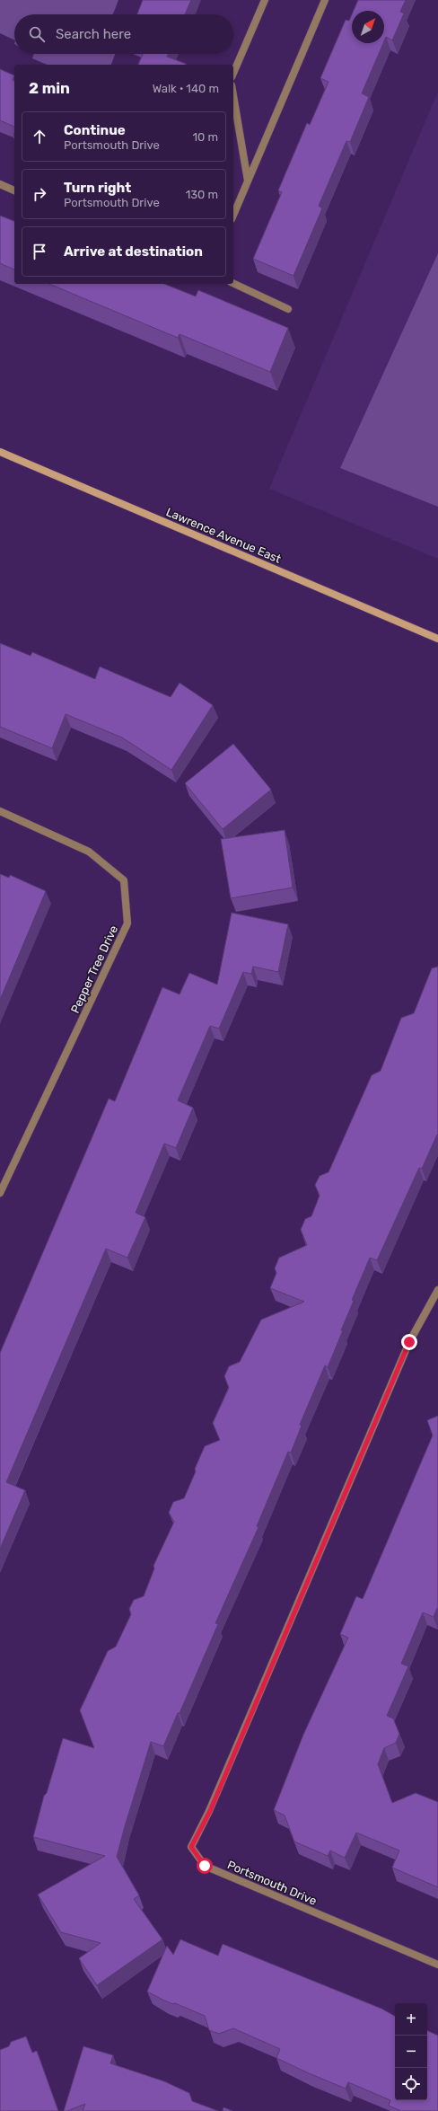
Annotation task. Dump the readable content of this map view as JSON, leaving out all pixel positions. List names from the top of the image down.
{
  "streets": {
    "main road": ["Lawrence Avenue East"],
    "street": ["Pepper Tree Drive", "Portsmouth Drive"]
  },
  "north": "top right",
  "page": {
    "search": "Search here",
    "heading": ["2 min", "Walk · 140 m"],
    "list": [
      ["Continue", "Portsmouth Drive", "10 m"],
      ["Turn right", "Portsmouth Drive", "130 m"],
      "Arrive at destination"
    ],
    "map_buttons": ["+", "−"]
  }
}
